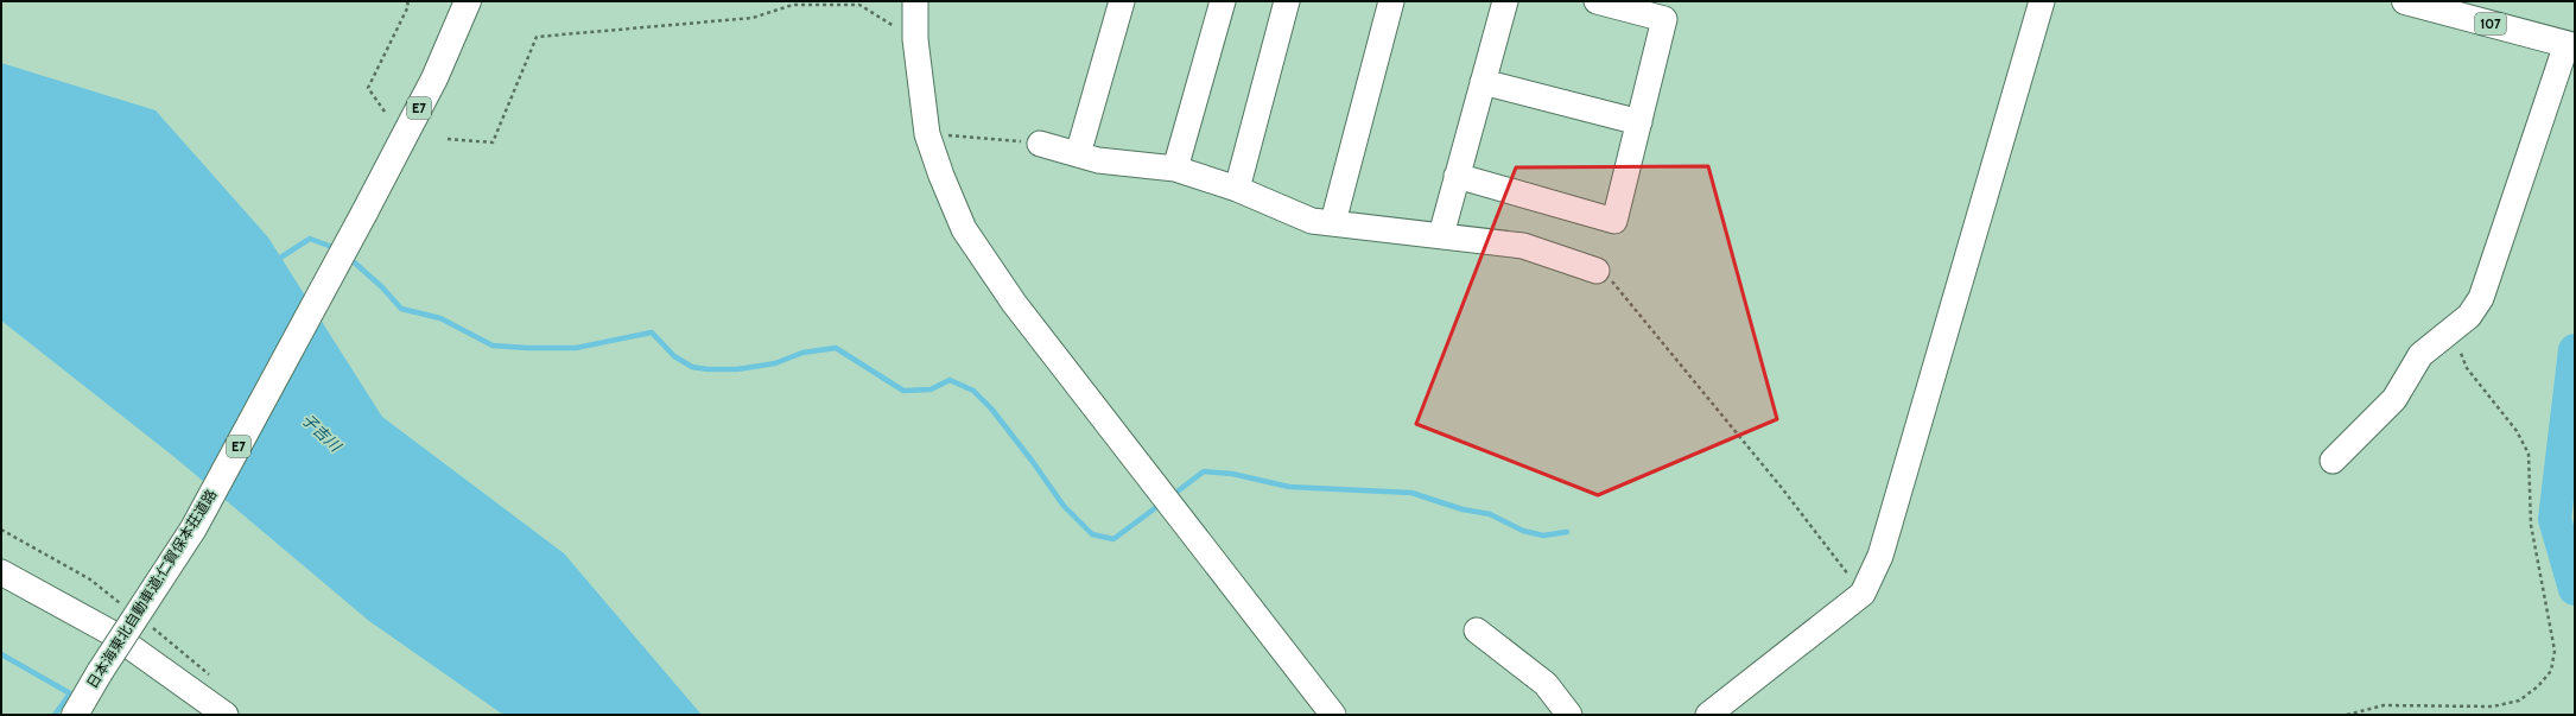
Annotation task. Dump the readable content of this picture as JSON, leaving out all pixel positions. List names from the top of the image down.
{
  "streets": {
    "highway": ["107", "E7", "日本海東北自動車道;仁賀保本荘道路"]
  },
  "water": ["子吉川"]
}
